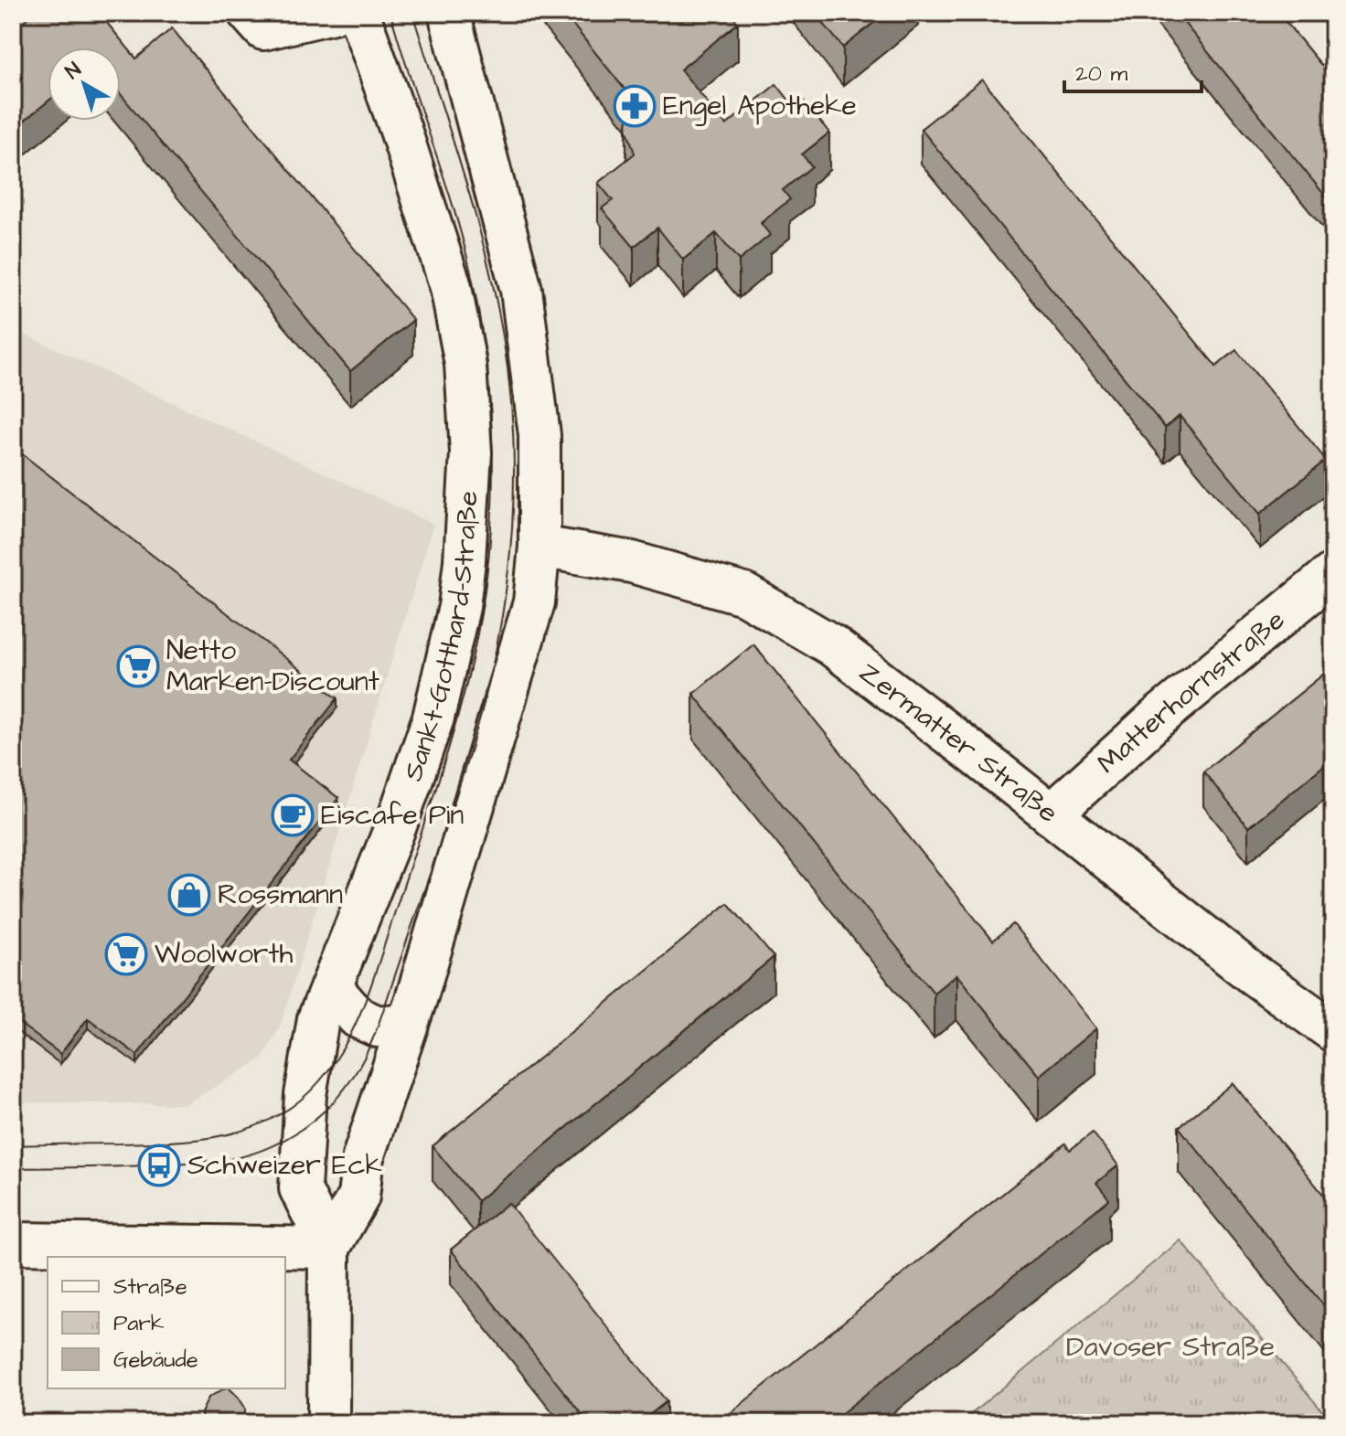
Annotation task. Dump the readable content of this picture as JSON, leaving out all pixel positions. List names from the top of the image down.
{
  "streets": {
    "street": ["Sankt-Gotthard-Straße", "Matterhornstraße", "Zermatter Straße"]
  },
  "crossings": [
    ["Sankt-Gotthard-Straße", "Zermatter Straße"],
    ["Matterhornstraße", "Zermatter Straße"]
  ],
  "parks": ["Davoser Straße"],
  "places": {
    "pharmacy": ["Engel Apotheke"],
    "supermarket": ["Netto Marken-Discount", "Woolworth"],
    "cafe": ["Eiscafe Pin"],
    "shop": ["Rossmann"],
    "bus stop": ["Schweizer Eck"]
  },
  "legend": ["Straße", "Park", "Gebäude"],
  "scale_bar": "20 m",
  "north": "top left"
}
